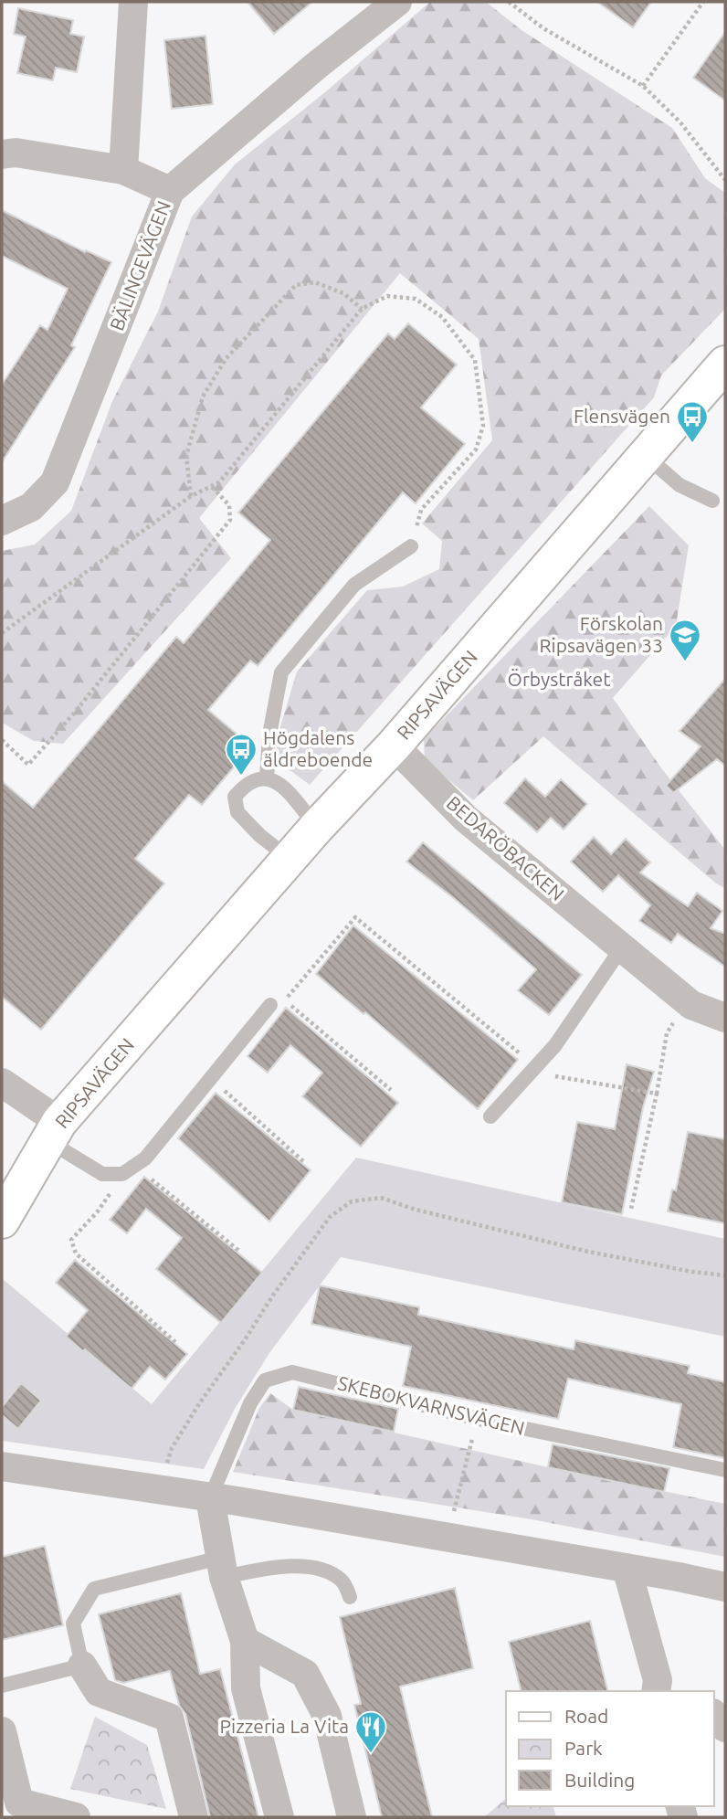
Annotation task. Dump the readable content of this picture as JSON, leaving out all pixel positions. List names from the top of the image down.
{
  "streets": {
    "street": ["BÄLINGEVÄGEN", "RIPSAVÄGEN", "BEDARÖBACKEN"],
    "lane": ["SKEBOKVARNSVÄGEN"]
  },
  "crossings": [
    ["RIPSAVÄGEN", "BEDARÖBACKEN"]
  ],
  "parks": ["Örbystråket"],
  "places": {
    "bus stop": ["Flensvägen", "Högdalens äldreboende"],
    "school or university": ["Förskolan Ripsavägen 33"],
    "restaurant": ["Pizzeria La Vita"]
  },
  "legend": ["Road", "Park", "Building"]
}
